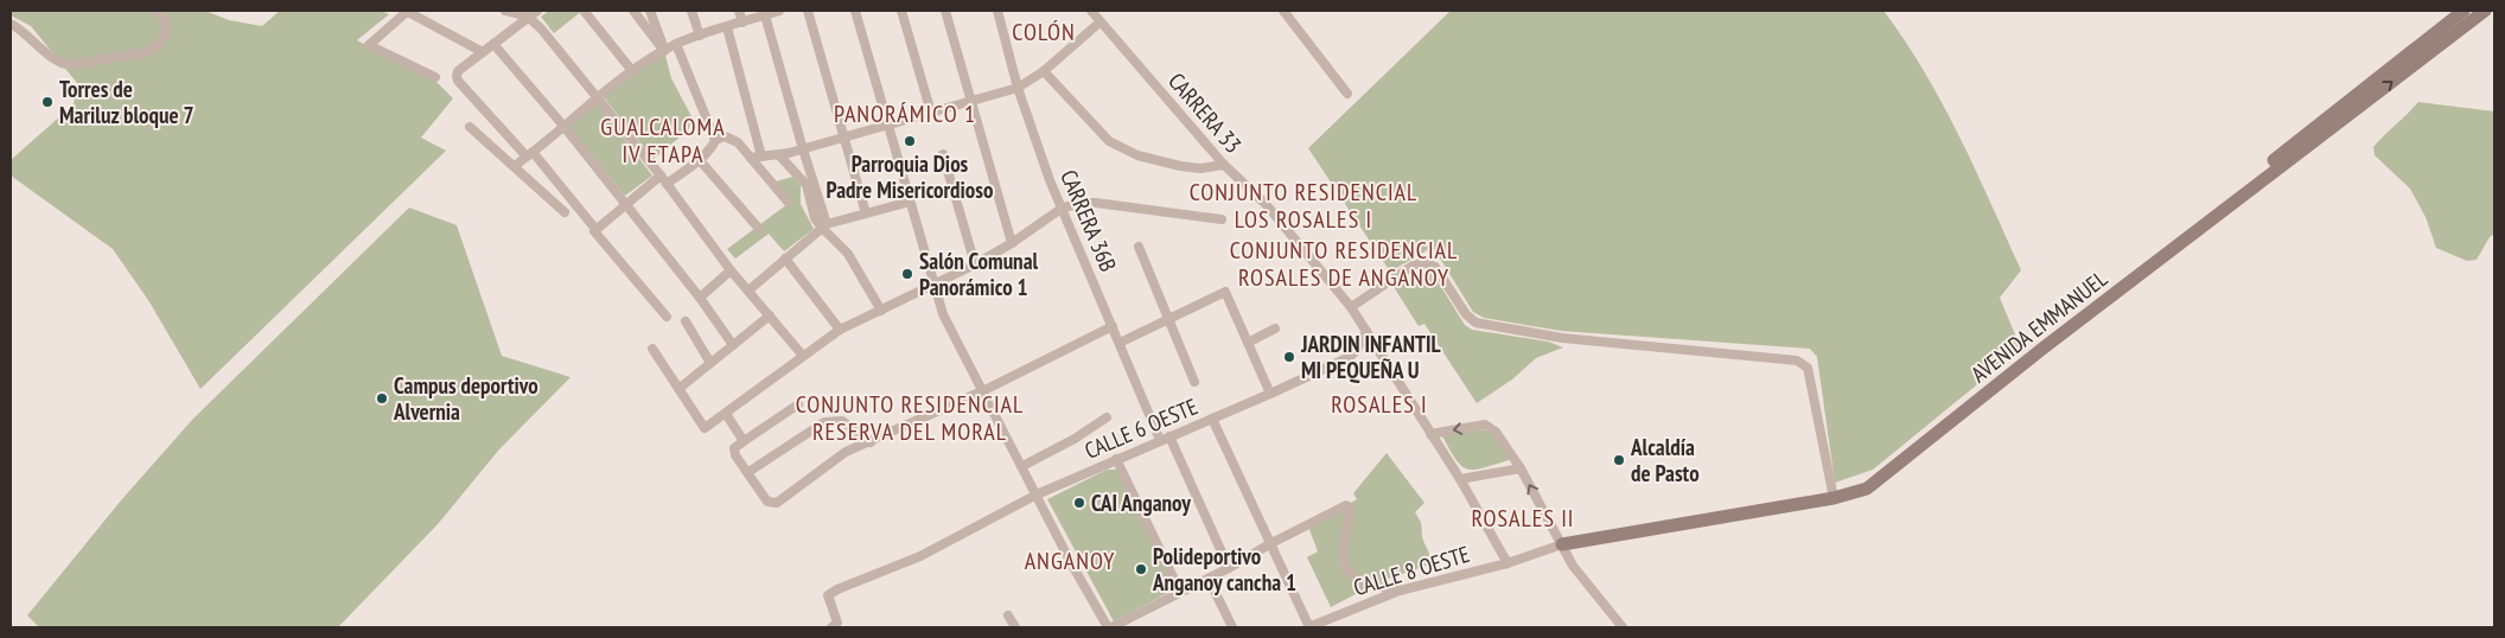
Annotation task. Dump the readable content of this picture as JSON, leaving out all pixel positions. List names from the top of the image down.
{
  "streets": {
    "street": [
      "CARRERA 33",
      "CARRERA 36B",
      "AVENIDA EMMANUEL",
      "CALLE 6 OESTE",
      "CALLE 8 OESTE"
    ]
  },
  "crossings": [
    ["CARRERA 33", "CALLE 6 OESTE"],
    ["CARRERA 33", "CALLE 8 OESTE"],
    ["CARRERA 36B", "CALLE 6 OESTE"],
    ["AVENIDA EMMANUEL", "CALLE 8 OESTE"]
  ],
  "districts": [
    "COLÓN",
    "PANORÁMICO 1",
    "GUALCALOMA IV ETAPA",
    "CONJUNTO RESIDENCIAL LOS ROSALES I",
    "CONJUNTO RESIDENCIAL ROSALES DE ANGANOY",
    "CONJUNTO RESIDENCIAL RESERVA DEL MORAL",
    "ROSALES I",
    "ROSALES II",
    "ANGANOY"
  ],
  "places": [
    "Torres de Mariluz bloque 7",
    "Parroquia Dios Padre Misericordioso",
    "Salón Comunal Panorámico 1",
    "JARDIN INFANTIL MI PEQUEÑA U",
    "Campus deportivo Alvernia",
    "Alcaldía de Pasto",
    "CAI Anganoy",
    "Polideportivo Anganoy cancha 1"
  ]
}
